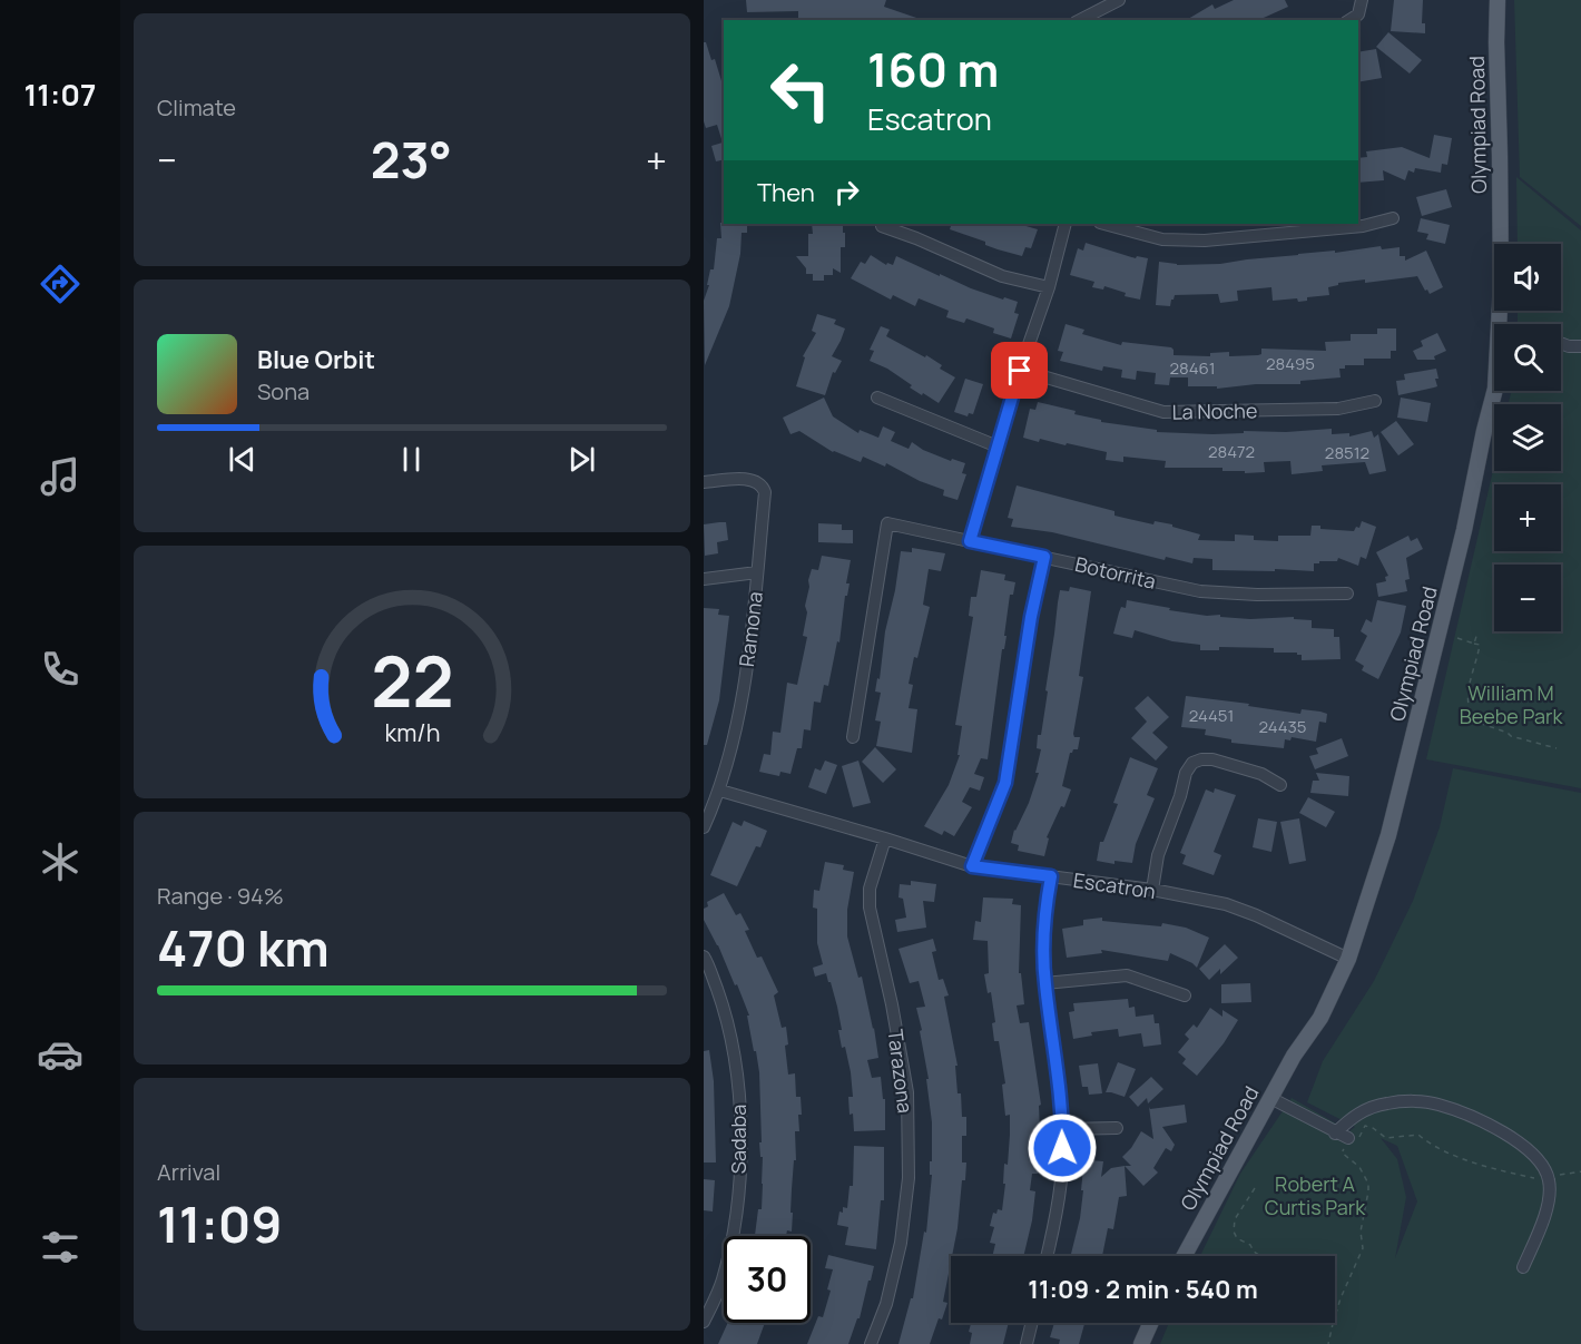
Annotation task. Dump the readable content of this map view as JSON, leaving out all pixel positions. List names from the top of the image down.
{
  "streets": {
    "main road": ["Olympiad Road"],
    "street": [
      "La Noche",
      "Botorrita",
      "Ramona",
      "Escatron",
      "Tarazona",
      "Sadaba"
    ]
  },
  "crossings": [
    ["Olympiad Road", "Escatron"],
    ["Ramona", "Escatron"],
    ["Escatron", "Tarazona"]
  ],
  "parks": ["William M Beebe Park", "Robert A Curtis Park"],
  "house_numbers": [
    "28495",
    "28461",
    "28472",
    "28512",
    "24451",
    "24435"
  ],
  "page": {
    "tabs": "11:07",
    "tile": [
      "Climate",
      ["Range · 94%", "470 km"],
      ["Arrival", "11:09"]
    ],
    "turn": ["160 m", "Escatron"],
    "heat": ["−", "23°", "+"],
    "then": "Then",
    "map_buttons": ["+", "−"],
    "song": ["Blue Orbit", "Sona"],
    "limit": "30",
    "trip": "11:09 · 2 min · 540 m",
    "gauge": ["22", "km/h"]
  }
}
